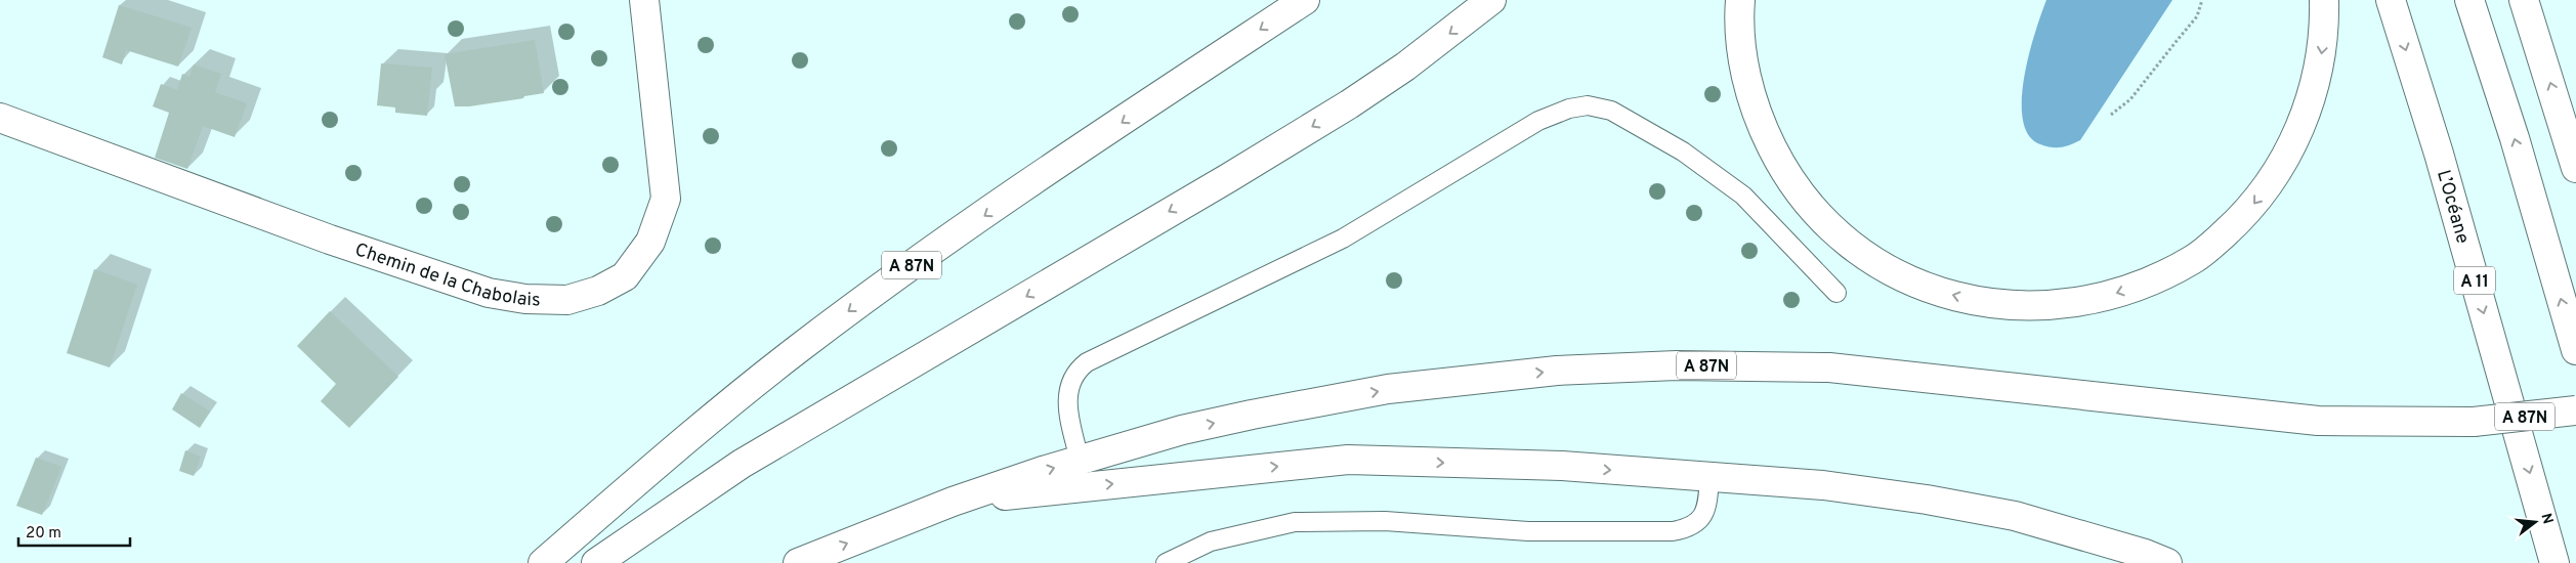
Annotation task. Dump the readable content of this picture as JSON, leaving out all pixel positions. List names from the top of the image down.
{
  "streets": {
    "main road": [
      "L’Océane",
      "A 87N",
      "Chemin de la Chabolais",
      "A 11"
    ]
  },
  "scale_bar": "20 m",
  "north": "right"
}
